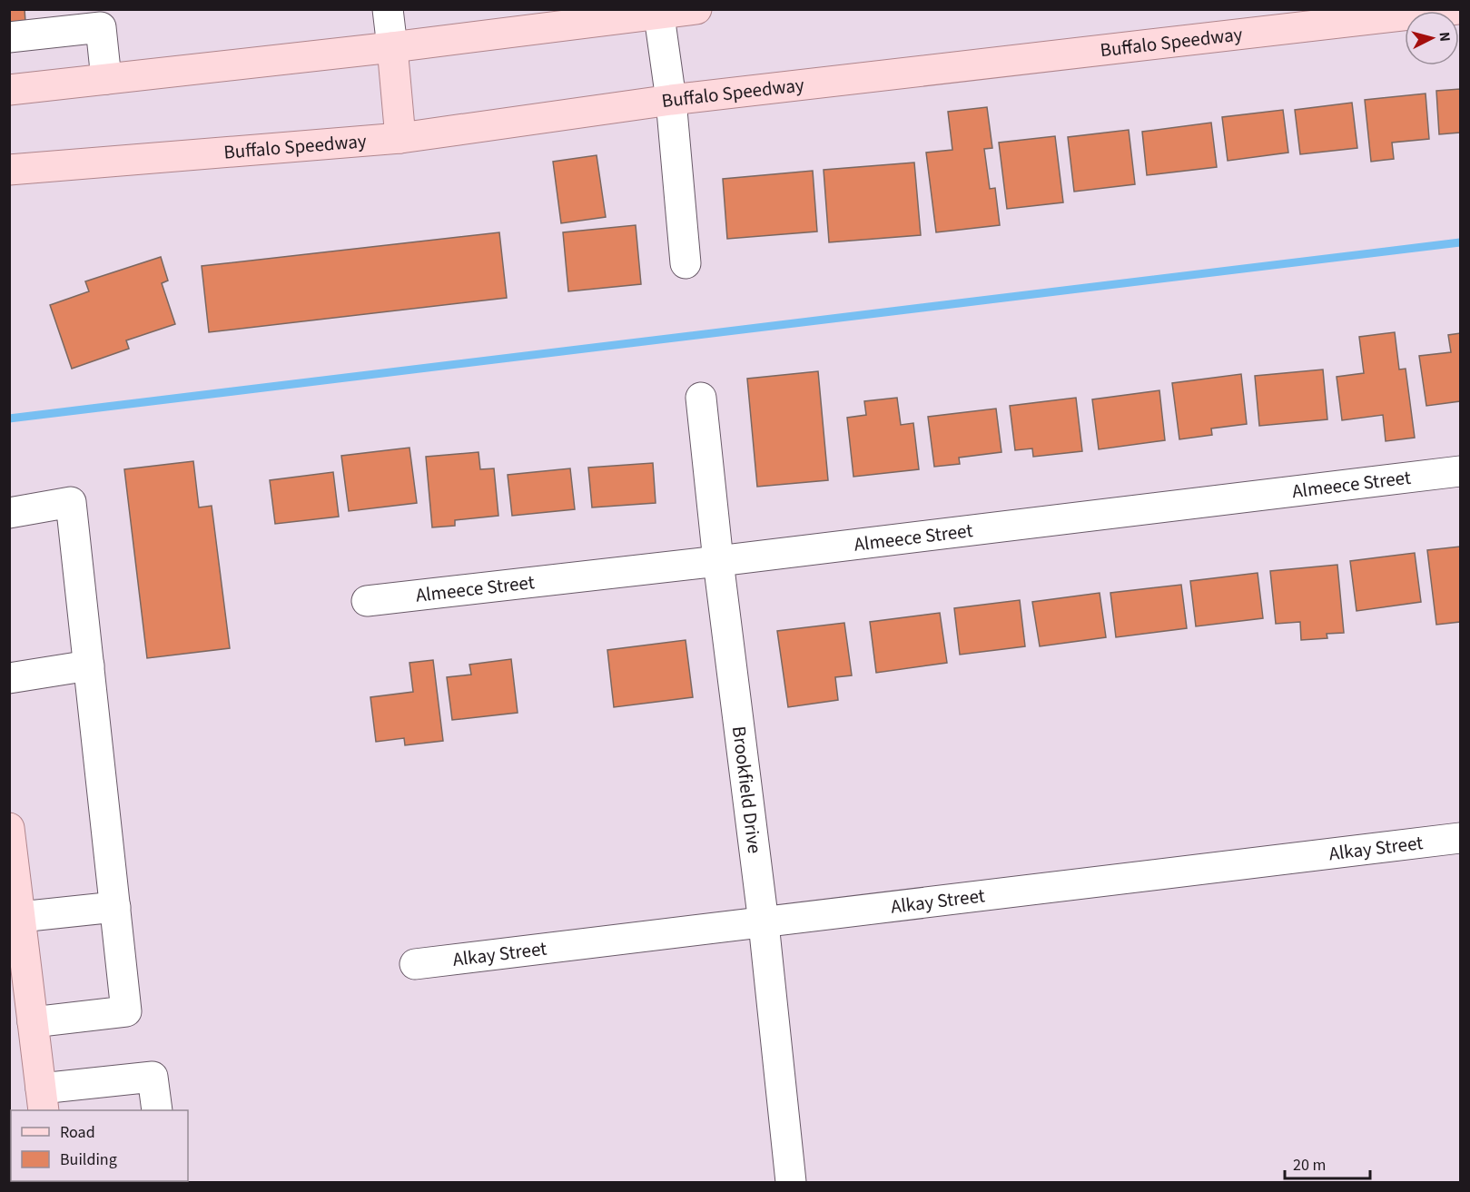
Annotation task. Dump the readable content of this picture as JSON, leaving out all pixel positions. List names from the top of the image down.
{
  "streets": {
    "main road": ["Buffalo Speedway"],
    "street": ["Almeece Street", "Brookfield Drive", "Alkay Street"]
  },
  "crossings": [
    ["Almeece Street", "Brookfield Drive"],
    ["Brookfield Drive", "Alkay Street"]
  ],
  "legend": ["Road", "Building"],
  "scale_bar": "20 m",
  "north": "right"
}
